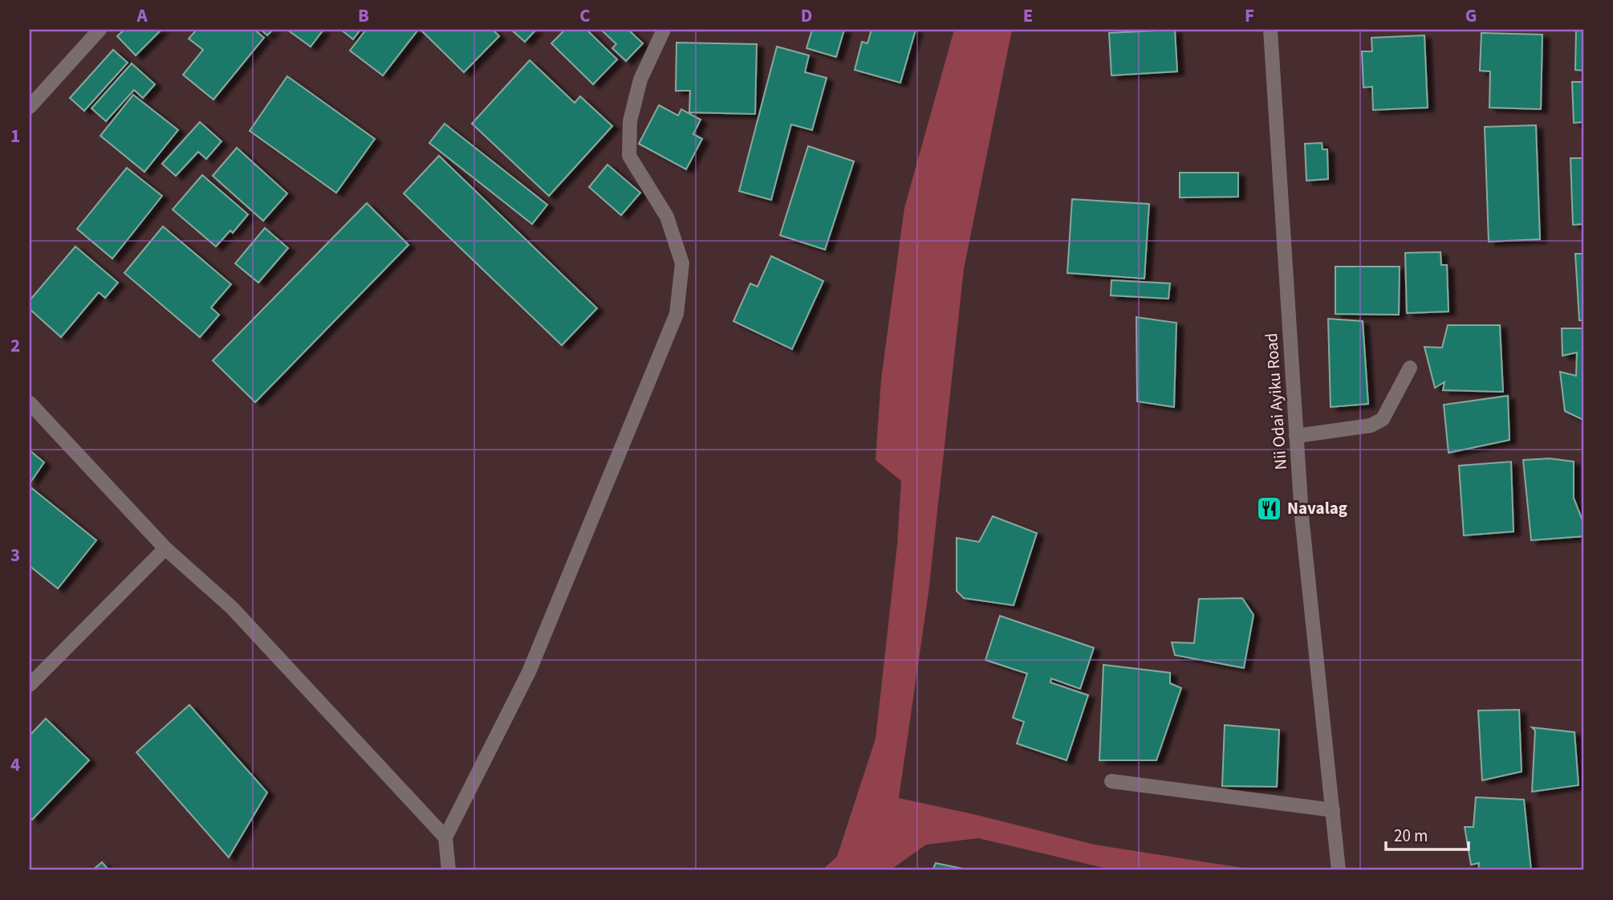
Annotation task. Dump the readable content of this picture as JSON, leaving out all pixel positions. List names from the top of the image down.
{
  "streets": {
    "street": ["Nii Odai Ayiku Road"]
  },
  "places": {
    "restaurant": ["Navalag"]
  },
  "scale_bar": "20 m",
  "grid": {
    "columns": [
      "A",
      "B",
      "C",
      "D",
      "E",
      "F",
      "G"
    ],
    "rows": [
      "1",
      "2",
      "3",
      "4"
    ]
  }
}
